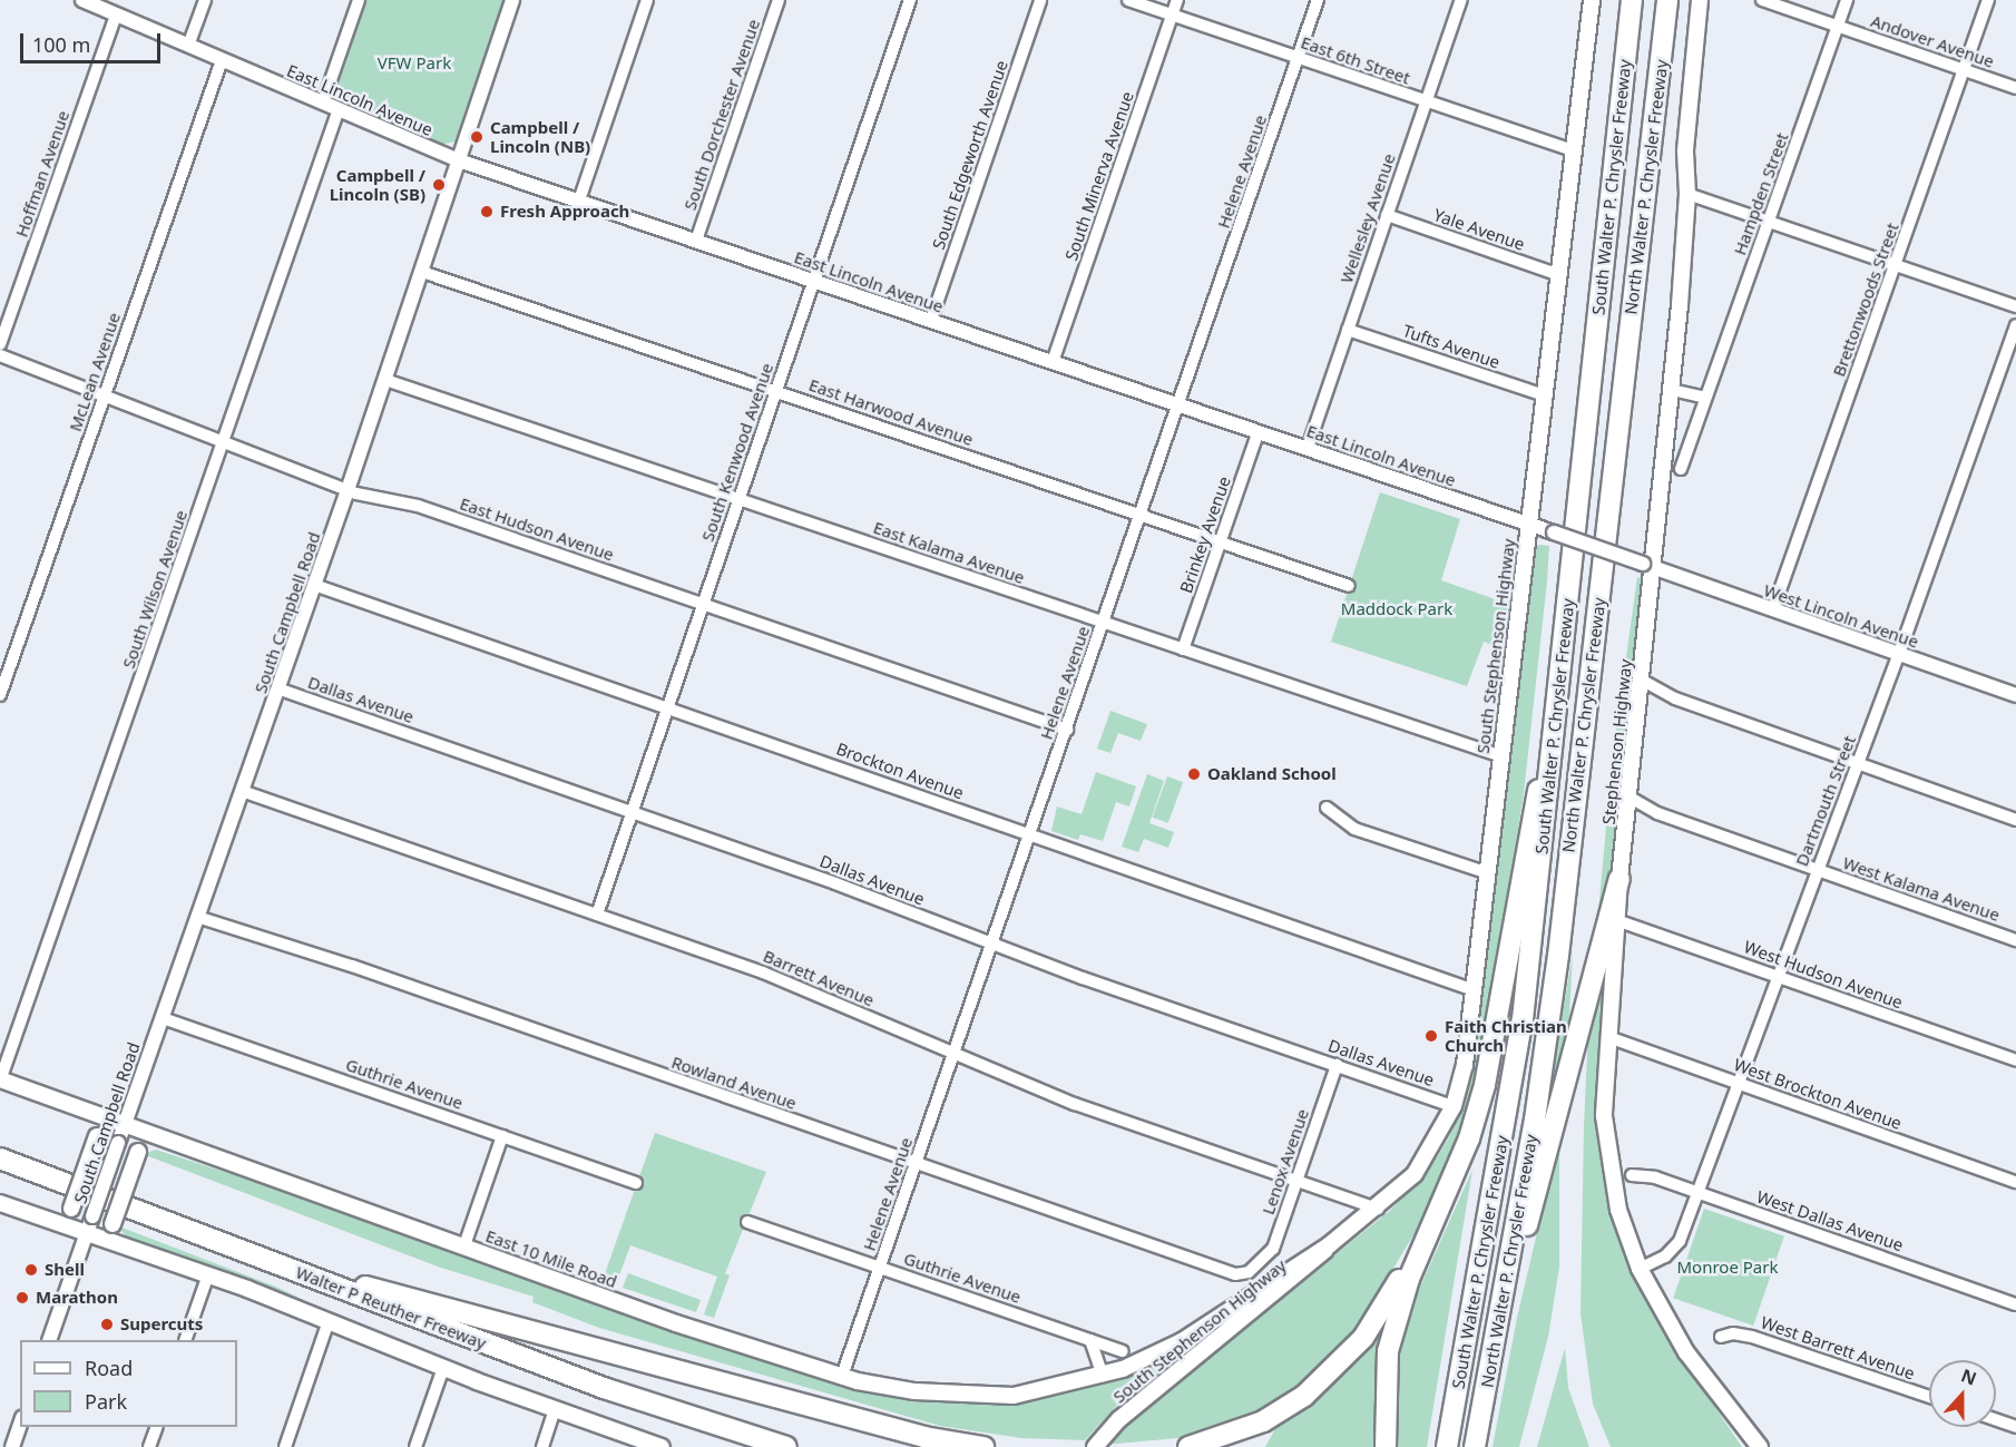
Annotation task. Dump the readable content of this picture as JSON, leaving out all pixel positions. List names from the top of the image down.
{
  "streets": {
    "highway": ["South Walter P. Chrysler Freeway", "North Walter P. Chrysler Freeway", "Walter P Reuther Freeway"],
    "main road": ["South Stephenson Highway", "Stephenson Highway", "East 10 Mile Road"],
    "street": [
      "Andover Avenue",
      "East 6th Street",
      "East Lincoln Avenue",
      "South Dorchester Avenue",
      "South Edgeworth Avenue",
      "Helene Avenue",
      "Hoffman Avenue",
      "South Minerva Avenue",
      "Hampden Street",
      "Wellesley Avenue",
      "Yale Avenue",
      "Brettonwoods Street",
      "Tufts Avenue",
      "McLean Avenue",
      "East Harwood Avenue",
      "South Kenwood Avenue",
      "East Hudson Avenue",
      "Brinkey Avenue",
      "East Kalama Avenue",
      "South Wilson Avenue",
      "South Campbell Road",
      "West Lincoln Avenue",
      "Dallas Avenue",
      "Brockton Avenue",
      "Dartmouth Street",
      "West Kalama Avenue",
      "West Hudson Avenue",
      "Barrett Avenue",
      "Rowland Avenue",
      "Guthrie Avenue",
      "West Brockton Avenue",
      "Lenox Avenue",
      "West Dallas Avenue",
      "West Barrett Avenue"
    ]
  },
  "crossings": [
    ["Andover Avenue", "Hampden Street"],
    ["Andover Avenue", "Brettonwoods Street"],
    ["East 6th Street", "Helene Avenue"],
    ["East 6th Street", "South Minerva Avenue"],
    ["East 6th Street", "Wellesley Avenue"],
    ["East 6th Street", "South Stephenson Highway"],
    ["East Lincoln Avenue", "South Dorchester Avenue"],
    ["East Lincoln Avenue", "South Edgeworth Avenue"],
    ["East Lincoln Avenue", "Helene Avenue"],
    ["East Lincoln Avenue", "Hoffman Avenue"],
    ["East Lincoln Avenue", "South Minerva Avenue"],
    ["East Lincoln Avenue", "Wellesley Avenue"],
    ["East Lincoln Avenue", "McLean Avenue"],
    ["East Lincoln Avenue", "South Kenwood Avenue"],
    ["East Lincoln Avenue", "Brinkey Avenue"],
    ["East Lincoln Avenue", "South Wilson Avenue"],
    ["East Lincoln Avenue", "South Campbell Road"],
    ["East Lincoln Avenue", "West Lincoln Avenue"],
    ["East Lincoln Avenue", "South Stephenson Highway"],
    ["East Lincoln Avenue", "Stephenson Highway"],
    ["Helene Avenue", "East Harwood Avenue"],
    ["Helene Avenue", "East Hudson Avenue"],
    ["Helene Avenue", "East Kalama Avenue"],
    ["Helene Avenue", "Dallas Avenue"],
    ["Helene Avenue", "Brockton Avenue"],
    ["Helene Avenue", "Barrett Avenue"],
    ["Helene Avenue", "Rowland Avenue"],
    ["Helene Avenue", "Guthrie Avenue"],
    ["Helene Avenue", "East 10 Mile Road"],
    ["Wellesley Avenue", "Yale Avenue"],
    ["Wellesley Avenue", "Tufts Avenue"],
    ["Yale Avenue", "South Stephenson Highway"],
    ["Brettonwoods Street", "West Lincoln Avenue"],
    ["Tufts Avenue", "South Stephenson Highway"],
    ["McLean Avenue", "East Hudson Avenue"],
    ["East Harwood Avenue", "South Kenwood Avenue"],
    ["East Harwood Avenue", "Brinkey Avenue"],
    ["East Harwood Avenue", "South Campbell Road"],
    ["South Kenwood Avenue", "East Hudson Avenue"],
    ["South Kenwood Avenue", "East Kalama Avenue"],
    ["South Kenwood Avenue", "Dallas Avenue"],
    ["South Kenwood Avenue", "Brockton Avenue"],
    ["South Kenwood Avenue", "Barrett Avenue"],
    ["East Hudson Avenue", "South Wilson Avenue"],
    ["East Hudson Avenue", "South Campbell Road"],
    ["Brinkey Avenue", "East Kalama Avenue"],
    ["East Kalama Avenue", "South Campbell Road"],
    ["East Kalama Avenue", "South Stephenson Highway"],
    ["South Wilson Avenue", "East 10 Mile Road"],
    ["South Campbell Road", "Dallas Avenue"],
    ["South Campbell Road", "Brockton Avenue"],
    ["South Campbell Road", "Barrett Avenue"],
    ["South Campbell Road", "Rowland Avenue"],
    ["South Campbell Road", "Guthrie Avenue"],
    ["South Campbell Road", "East 10 Mile Road"],
    ["West Lincoln Avenue", "Stephenson Highway"],
    ["West Lincoln Avenue", "Dartmouth Street"],
    ["South Stephenson Highway", "Dallas Avenue"],
    ["South Stephenson Highway", "Brockton Avenue"],
    ["South Stephenson Highway", "Barrett Avenue"],
    ["South Stephenson Highway", "East 10 Mile Road"],
    ["Dallas Avenue", "Lenox Avenue"],
    ["Stephenson Highway", "Dartmouth Street"],
    ["Stephenson Highway", "West Kalama Avenue"],
    ["Stephenson Highway", "West Hudson Avenue"],
    ["Stephenson Highway", "West Brockton Avenue"],
    ["Dartmouth Street", "West Kalama Avenue"],
    ["Dartmouth Street", "West Hudson Avenue"],
    ["Dartmouth Street", "West Brockton Avenue"],
    ["Dartmouth Street", "West Dallas Avenue"],
    ["Barrett Avenue", "Lenox Avenue"],
    ["Rowland Avenue", "Lenox Avenue"]
  ],
  "parks": ["VFW Park", "Maddock Park", "Monroe Park"],
  "places": [
    "Campbell / Lincoln (NB)",
    "Campbell / Lincoln (SB)",
    "Fresh Approach",
    "Oakland School",
    "Faith Christian Church",
    "Shell",
    "Marathon",
    "Supercuts"
  ],
  "legend": ["Road", "Park"],
  "scale_bar": "100 m",
  "north": "top"
}
